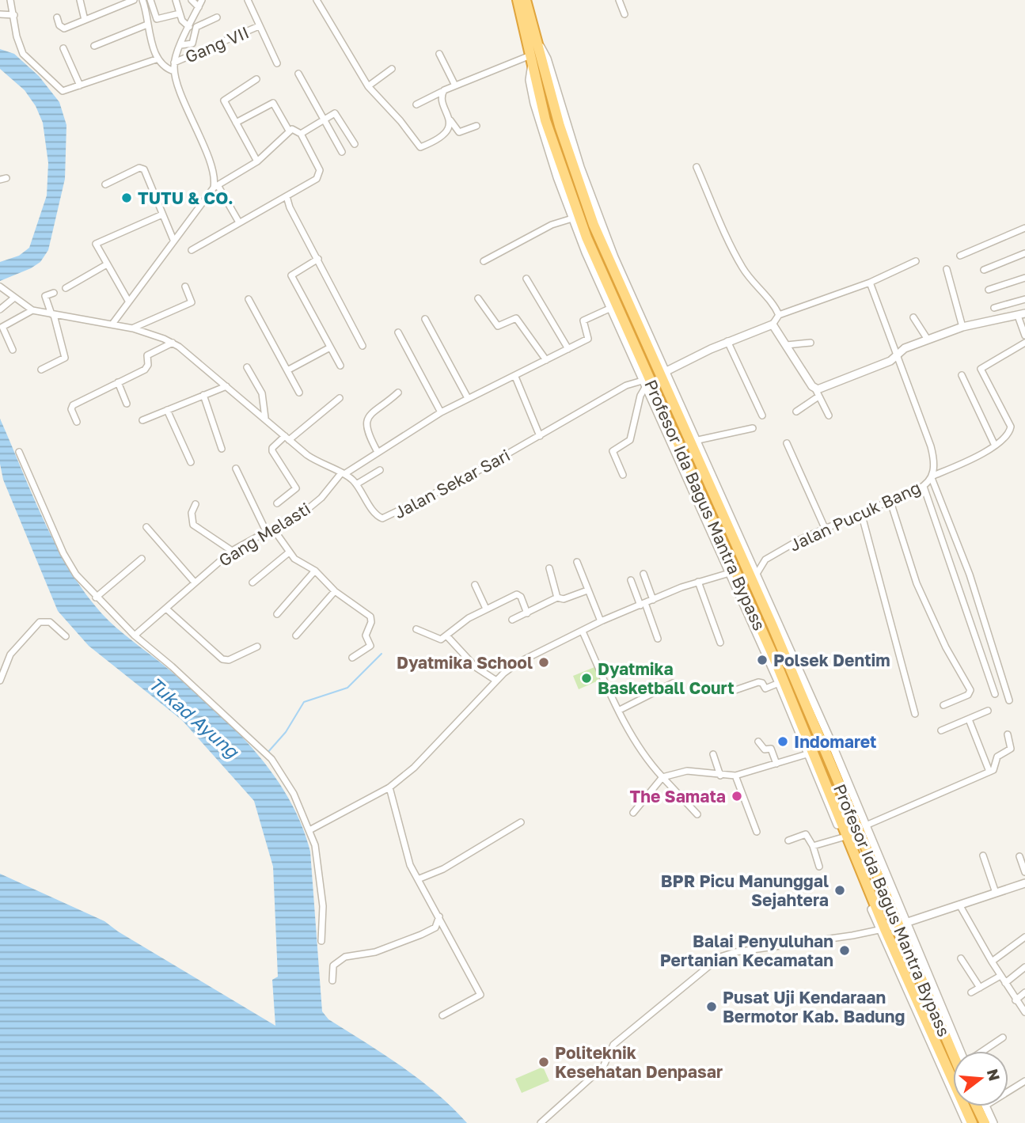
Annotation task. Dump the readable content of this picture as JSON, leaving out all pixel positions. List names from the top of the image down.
{
  "streets": {
    "highway": ["Profesor Ida Bagus Mantra Bypass"],
    "street": [
      "Gang VII",
      "Jalan Sekar Sari",
      "Jalan Pucuk Bang",
      "Gang Melasti"
    ]
  },
  "crossings": [
    ["Jalan Sekar Sari", "Profesor Ida Bagus Mantra Bypass"],
    ["Jalan Sekar Sari", "Gang Melasti"]
  ],
  "water": ["Tukad Ayung"],
  "places": [
    "TUTU & CO.",
    "Polsek Dentim",
    "Dyatmika School",
    "Dyatmika Basketball Court",
    "Indomaret",
    "The Samata",
    "BPR Picu Manunggal Sejahtera",
    "Balai Penyuluhan Pertanian Kecamatan",
    "Pusat Uji Kendaraan Bermotor Kab. Badung",
    "Politeknik Kesehatan Denpasar"
  ],
  "north": "right"
}
